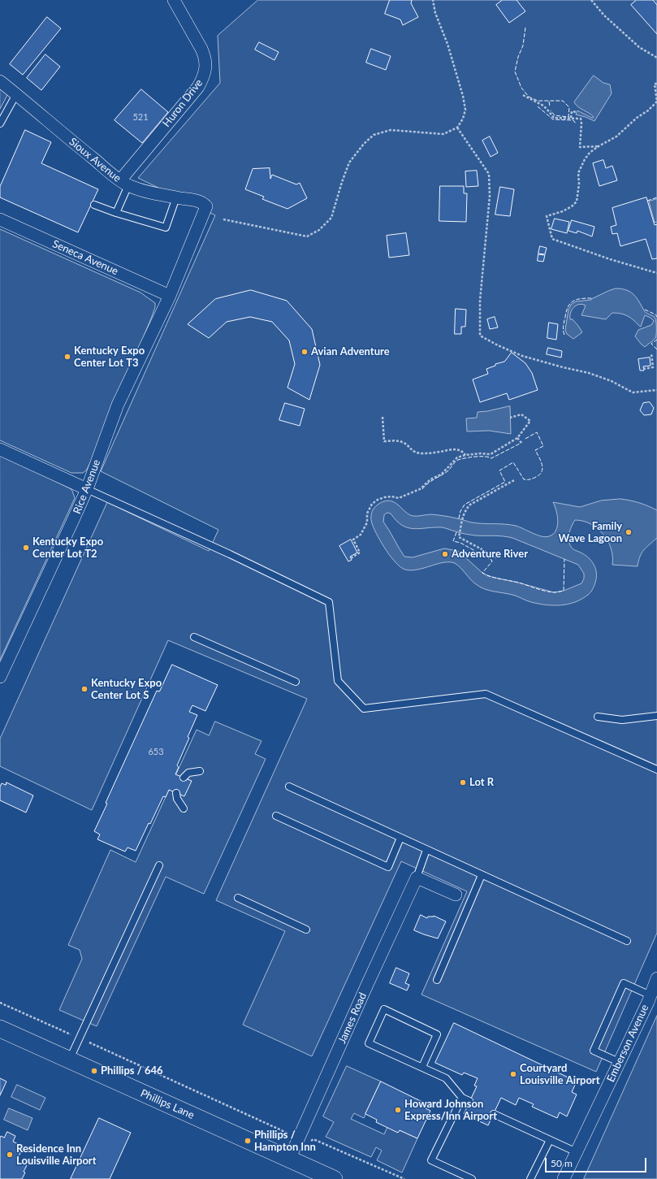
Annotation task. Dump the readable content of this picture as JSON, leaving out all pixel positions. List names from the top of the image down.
{
  "streets": {
    "main road": ["Phillips Lane"],
    "street": [
      "Huron Drive",
      "Sioux Avenue",
      "Seneca Avenue",
      "Rice Avenue",
      "James Road",
      "Emberson Avenue"
    ]
  },
  "crossings": [
    ["Huron Drive", "Sioux Avenue"],
    ["Sioux Avenue", "Rice Avenue"],
    ["Seneca Avenue", "Rice Avenue"],
    ["James Road", "Phillips Lane"]
  ],
  "places": [
    "Avian Adventure",
    "Kentucky Expo Center Lot T3",
    "Family Wave Lagoon",
    "Kentucky Expo Center Lot T2",
    "Adventure River",
    "Kentucky Expo Center Lot S",
    "Lot R",
    "Phillips / 646",
    "Courtyard Louisville Airport",
    "Howard Johnson Express/Inn Airport",
    "Phillips / Hampton Inn",
    "Residence Inn Louisville Airport"
  ],
  "house_numbers": ["521", "653"],
  "scale_bar": "50 m"
}
